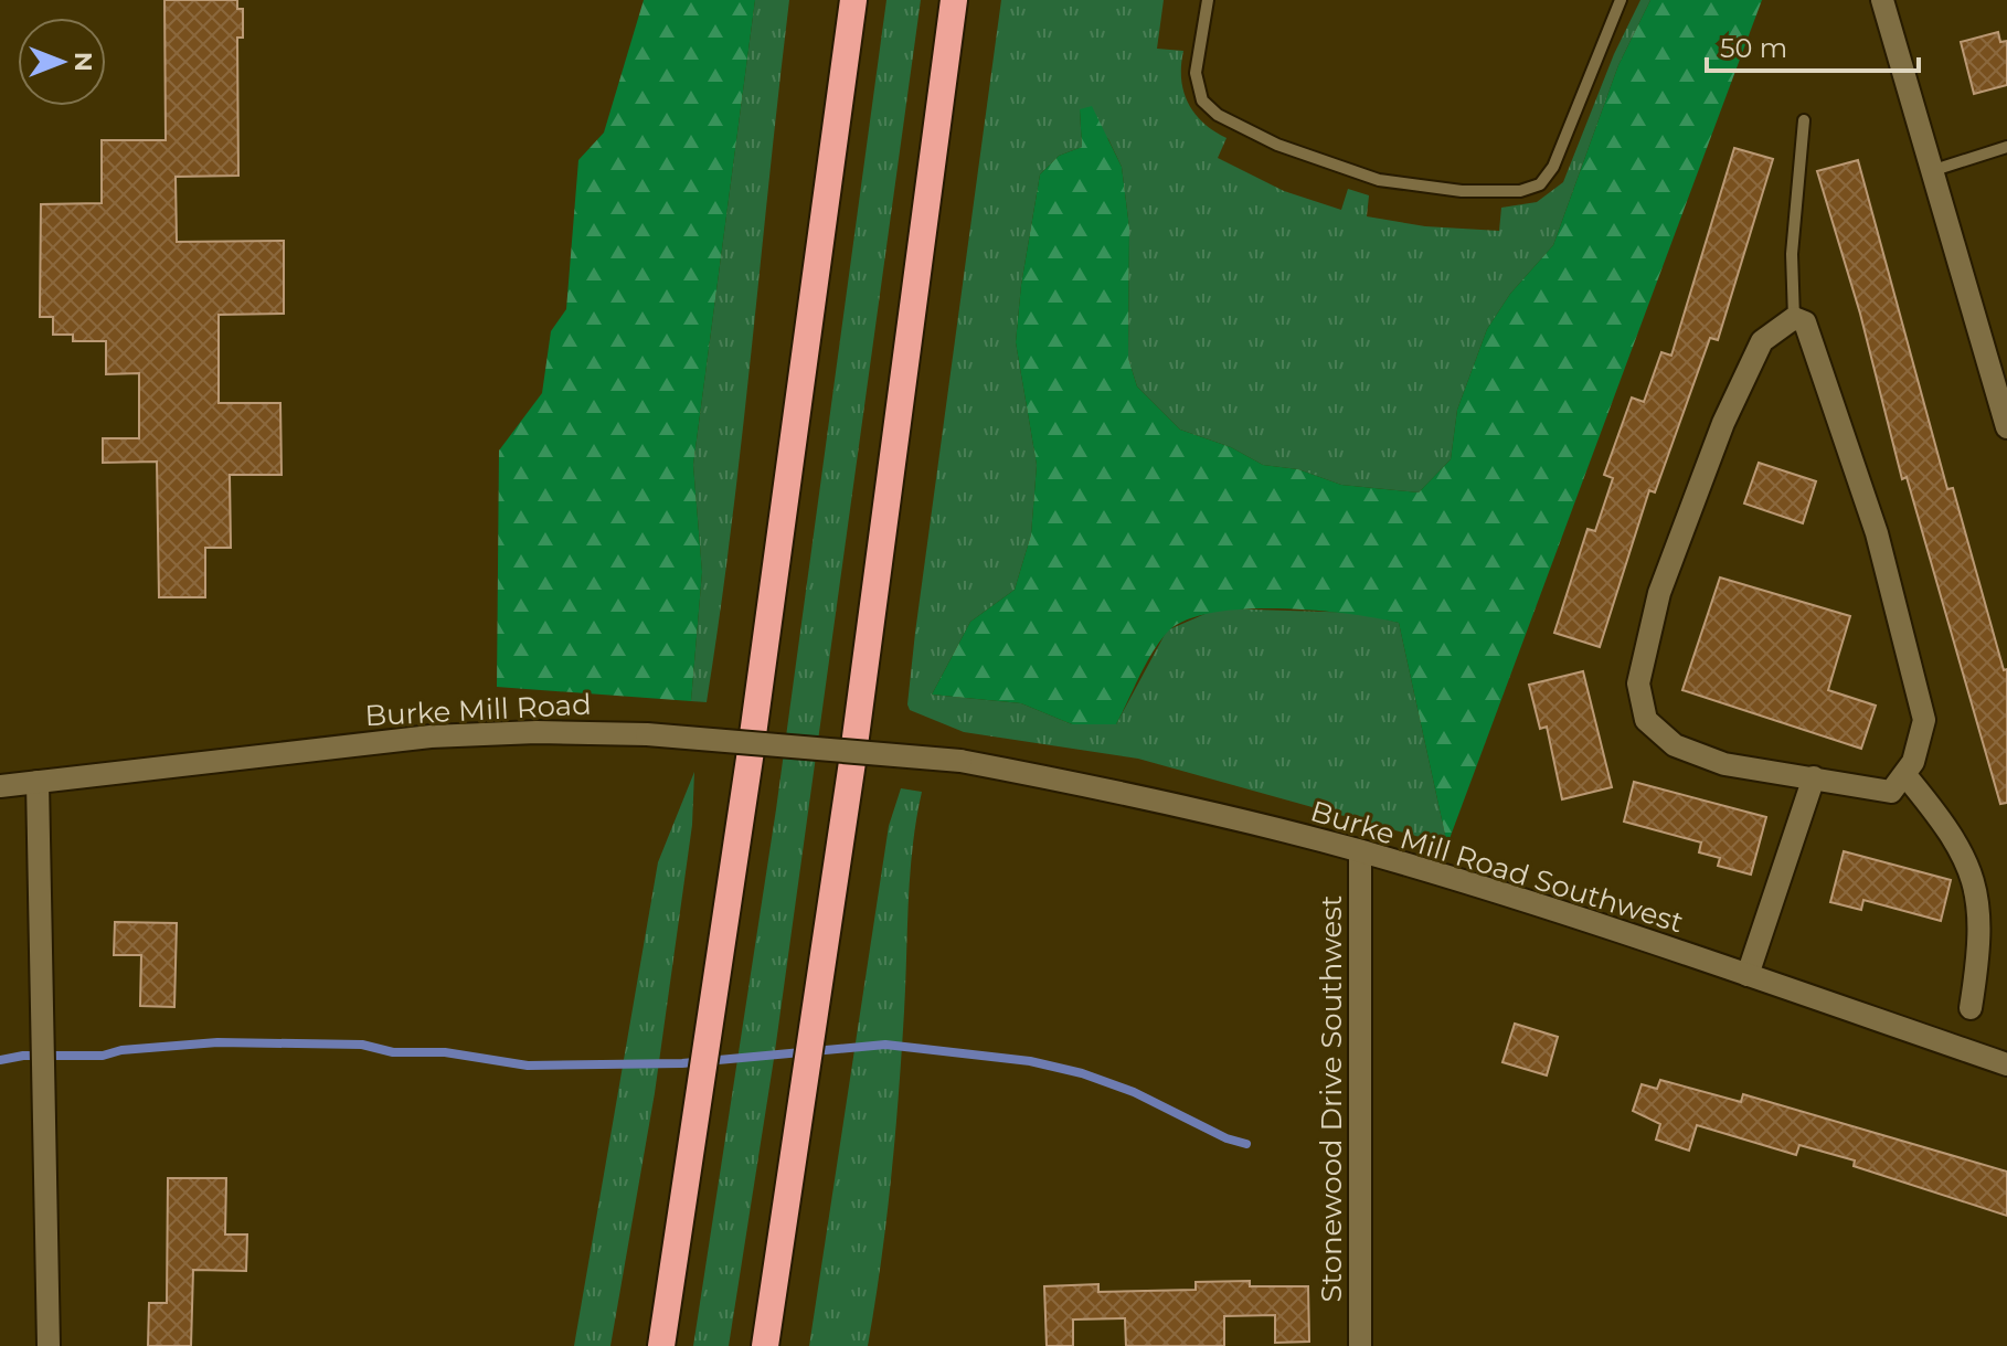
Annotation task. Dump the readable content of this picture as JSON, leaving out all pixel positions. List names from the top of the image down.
{
  "streets": {
    "street": ["Burke Mill Road", "Burke Mill Road Southwest", "Stonewood Drive Southwest"]
  },
  "crossings": [
    ["Burke Mill Road", "Burke Mill Road Southwest"],
    ["Burke Mill Road Southwest", "Stonewood Drive Southwest"]
  ],
  "scale_bar": "50 m",
  "north": "right"
}
